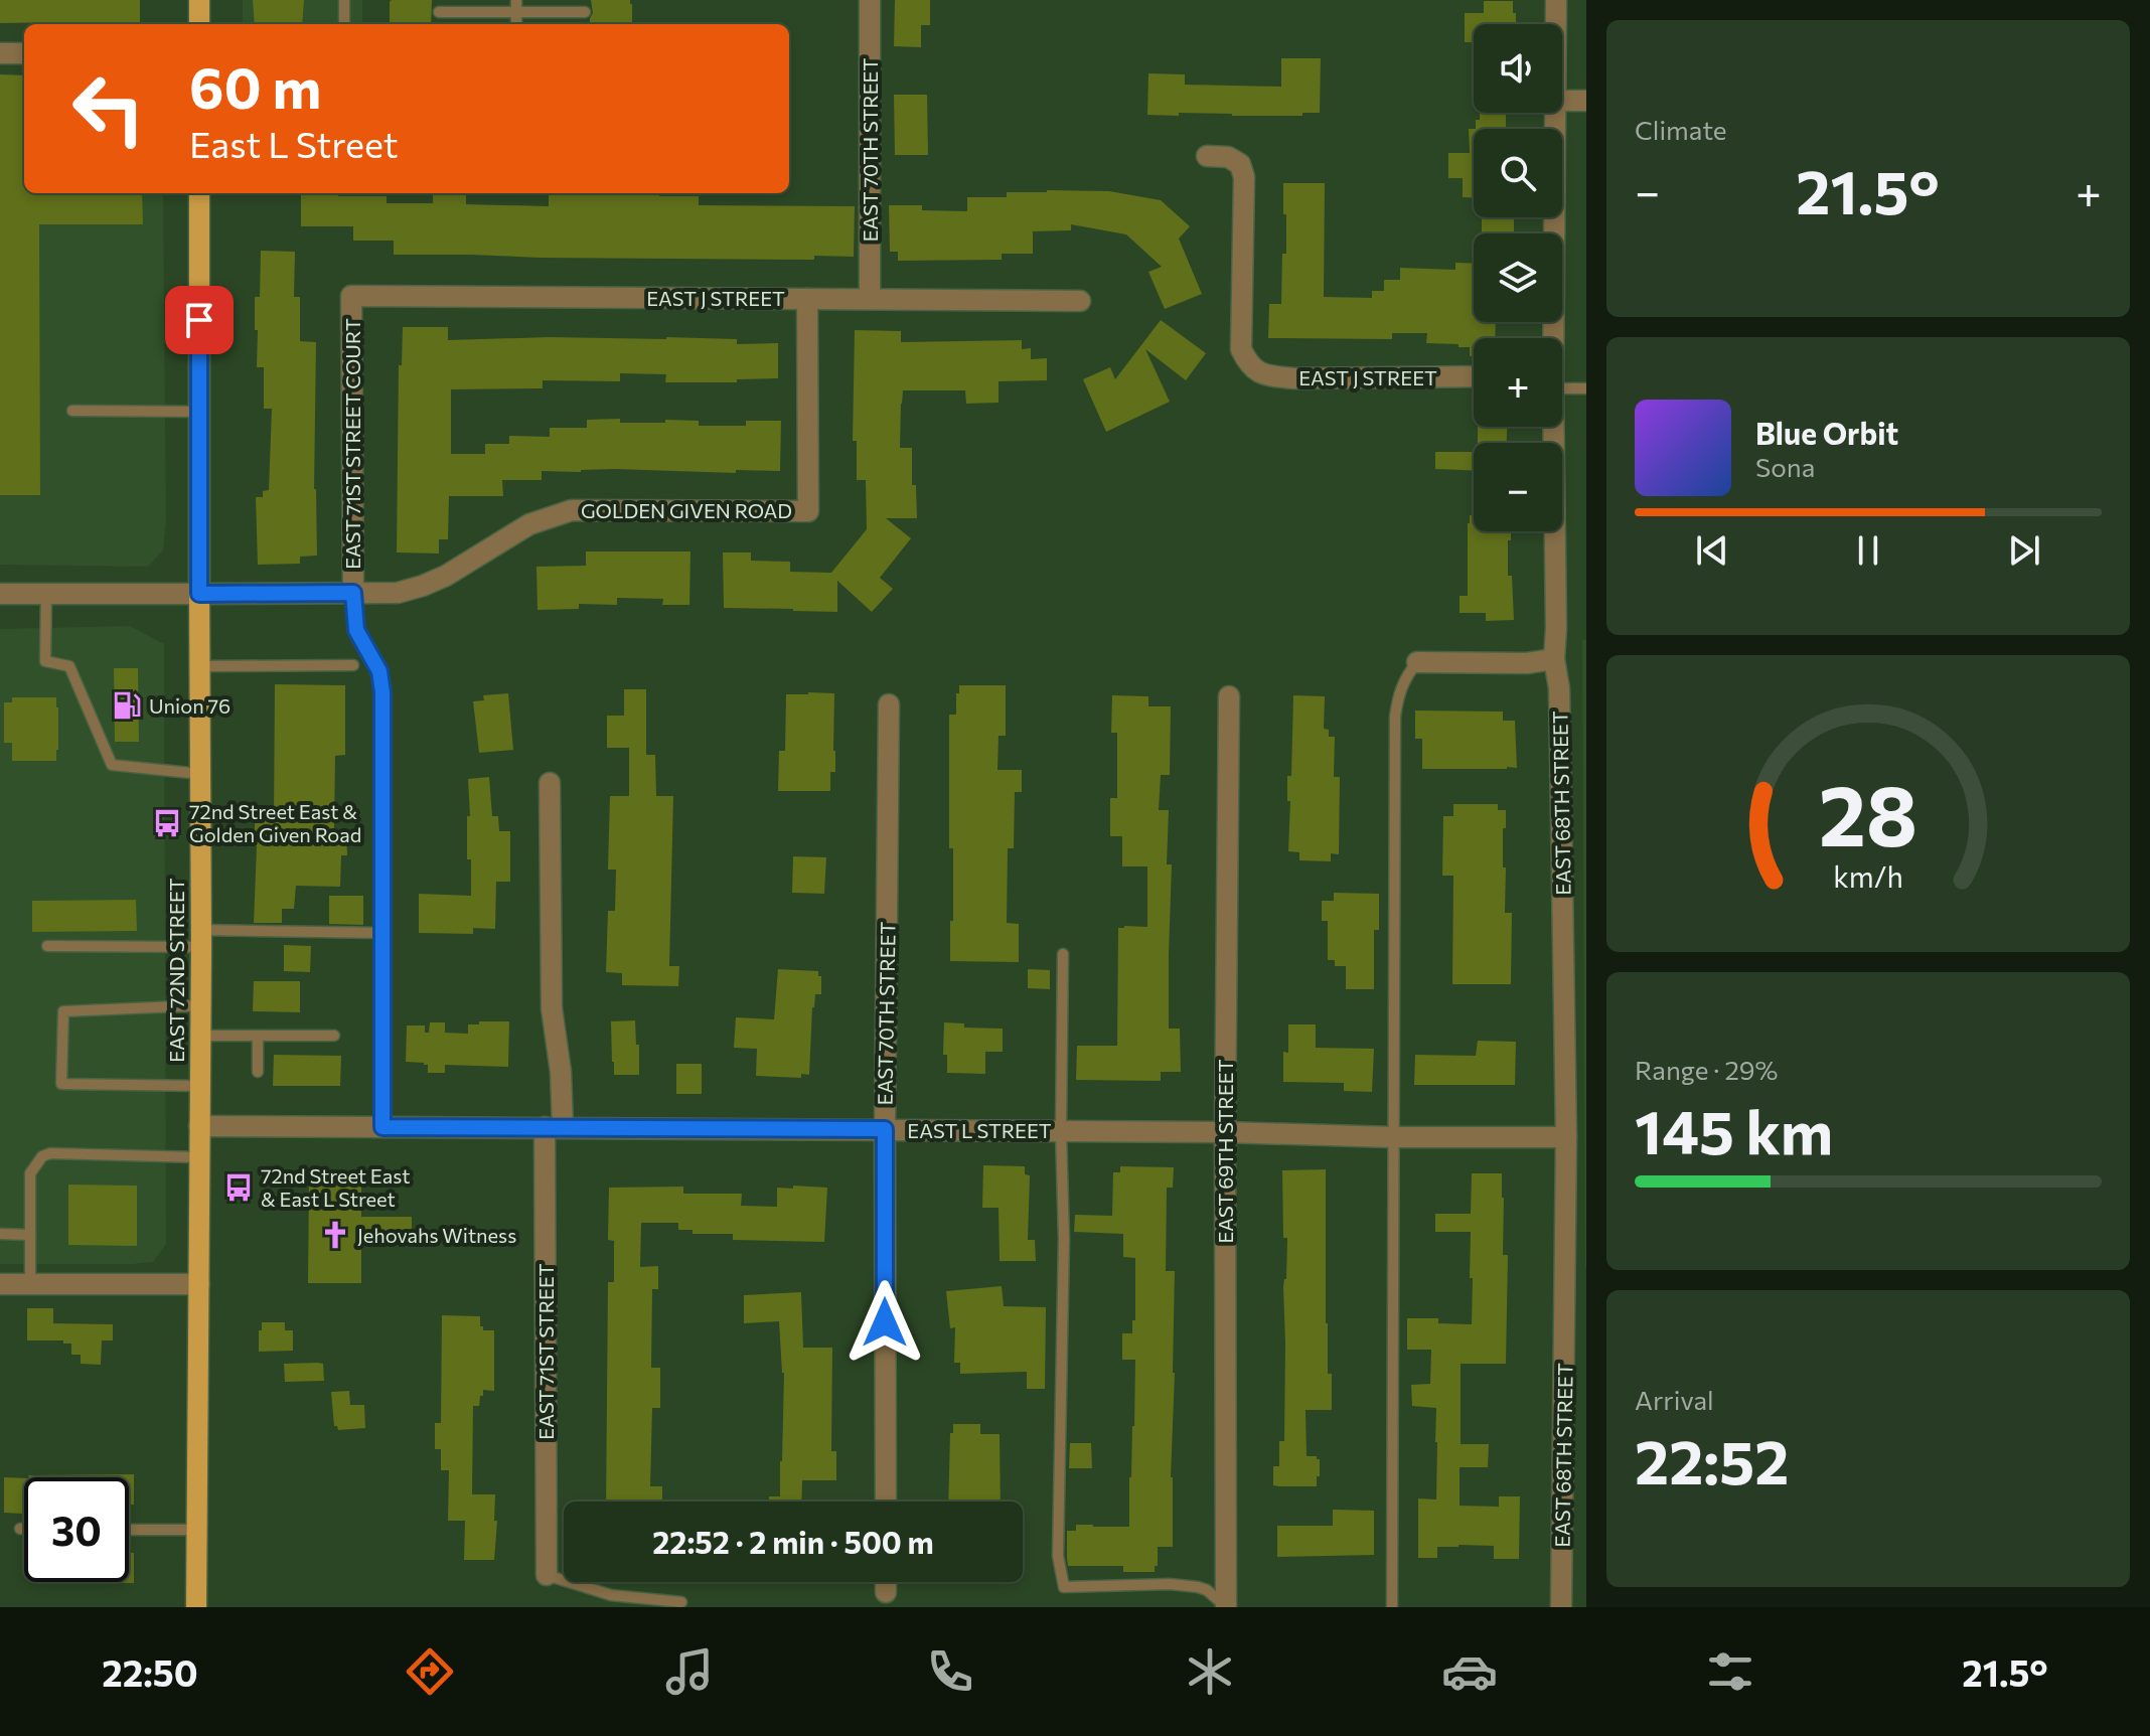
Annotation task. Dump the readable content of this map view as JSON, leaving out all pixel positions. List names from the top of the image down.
{
  "streets": {
    "main road": ["EAST 72ND STREET"],
    "street": [
      "EAST 70TH STREET",
      "EAST J STREET",
      "EAST 71ST STREET COURT",
      "GOLDEN GIVEN ROAD",
      "EAST 68TH STREET",
      "EAST L STREET",
      "EAST 69TH STREET",
      "EAST 71ST STREET"
    ]
  },
  "crossings": [
    ["EAST 70TH STREET", "EAST J STREET"],
    ["EAST 70TH STREET", "EAST L STREET"],
    ["EAST J STREET", "EAST 71ST STREET COURT"],
    ["EAST J STREET", "GOLDEN GIVEN ROAD"],
    ["EAST 71ST STREET COURT", "GOLDEN GIVEN ROAD"],
    ["GOLDEN GIVEN ROAD", "EAST 72ND STREET"],
    ["EAST 68TH STREET", "EAST L STREET"],
    ["EAST 72ND STREET", "EAST L STREET"],
    ["EAST L STREET", "EAST 69TH STREET"],
    ["EAST L STREET", "EAST 71ST STREET"]
  ],
  "places": {
    "fuel station": ["Union 76"],
    "bus stop": ["72nd Street East & Golden Given Road", "72nd Street East & East L Street"],
    "church": ["Jehovahs Witness"]
  },
  "page": {
    "tile": [
      "Climate",
      ["Range · 29%", "145 km"],
      ["Arrival", "22:52"]
    ],
    "map_buttons": ["+", "−"],
    "turn": ["60 m", "East L Street"],
    "heat": ["−", "21.5°", "+"],
    "song": ["Blue Orbit", "Sona"],
    "limit": "30",
    "trip": "22:52 · 2 min · 500 m",
    "tabs": ["22:50", "21.5°"],
    "gauge": ["28", "km/h"]
  }
}
